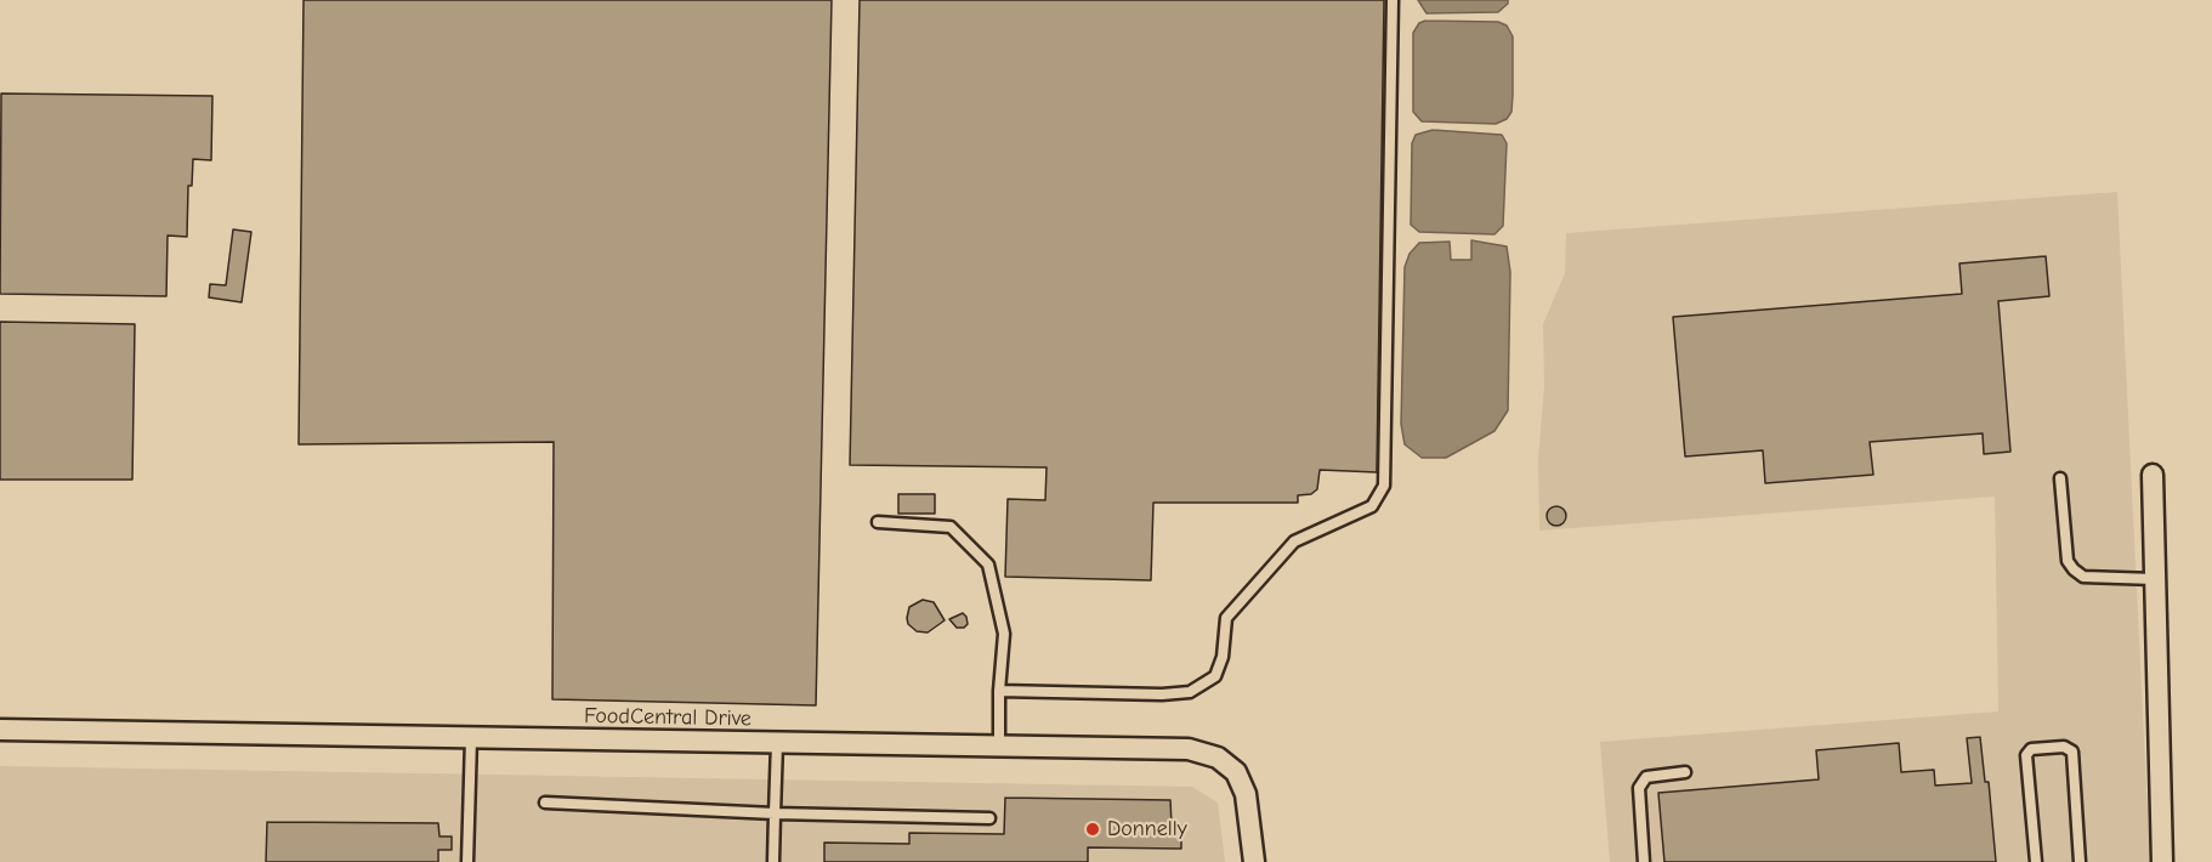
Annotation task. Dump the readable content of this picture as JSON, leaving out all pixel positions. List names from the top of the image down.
{
  "streets": {
    "street": ["FoodCentral Drive"]
  },
  "places": ["Donnelly"]
}
